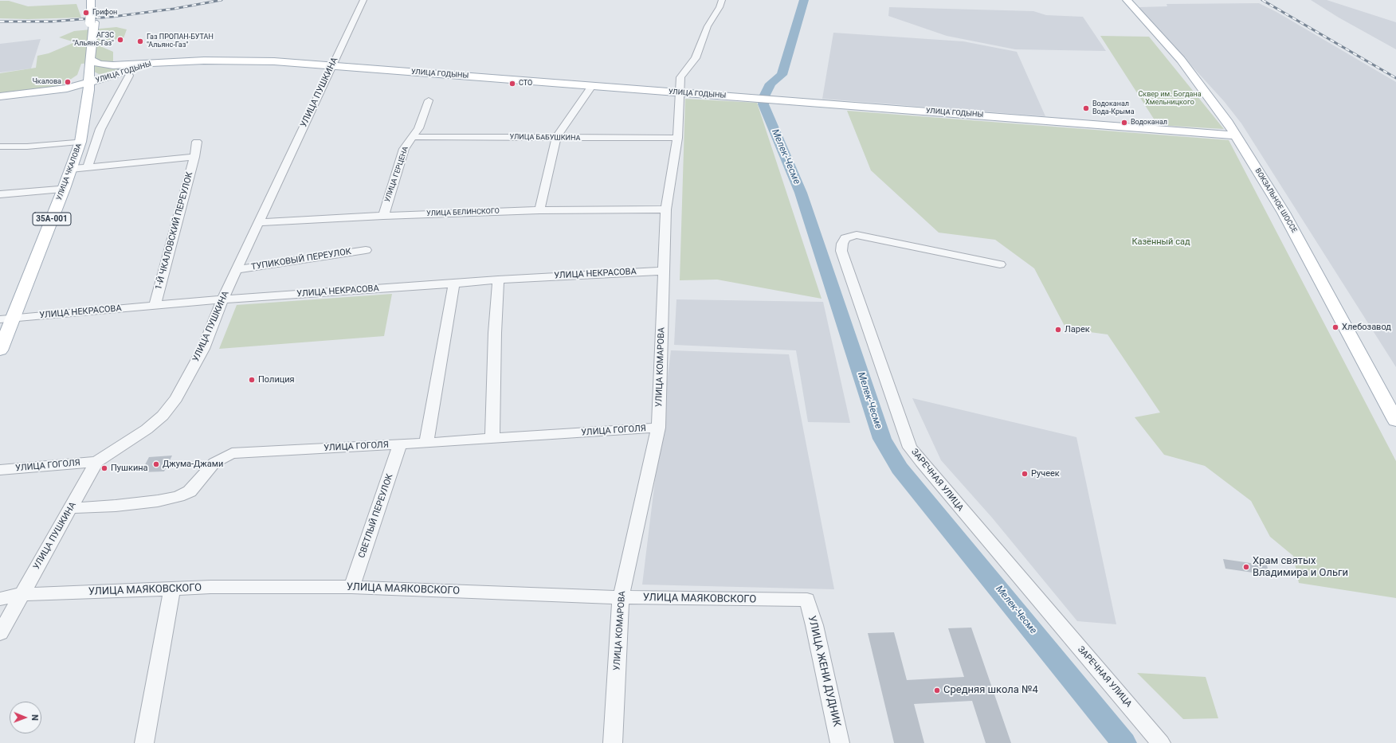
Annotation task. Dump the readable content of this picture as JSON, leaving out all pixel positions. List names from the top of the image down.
{
  "streets": {
    "main road": [
      "УЛИЦА ГОДЫНЫ",
      "УЛИЦА ЧКАЛОВА",
      "ВОКЗАЛЬНОЕ ШОССЕ",
      "35А-001"
    ],
    "street": [
      "УЛИЦА ПУШКИНА",
      "УЛИЦА БАБУШКИНА",
      "УЛИЦА ГЕРЦЕНА",
      "УЛИЦА БЕЛИНСКОГО",
      "1-Й ЧКАЛОВСКИЙ ПЕРЕУЛОК",
      "ТУПИКОВЫЙ ПЕРЕУЛОК",
      "УЛИЦА НЕКРАСОВА",
      "УЛИЦА КОМАРОВА",
      "УЛИЦА ГОГОЛЯ",
      "ЗАРЕЧНАЯ УЛИЦА",
      "СВЕТЛЫЙ ПЕРЕУЛОК",
      "УЛИЦА МАЯКОВСКОГО",
      "УЛИЦА ЖЕНИ ДУДНИК"
    ]
  },
  "crossings": [
    ["УЛИЦА ГОДЫНЫ", "УЛИЦА ПУШКИНА"],
    ["УЛИЦА ГОДЫНЫ", "УЛИЦА ЧКАЛОВА"],
    ["УЛИЦА ГОДЫНЫ", "ВОКЗАЛЬНОЕ ШОССЕ"],
    ["УЛИЦА ГОДЫНЫ", "35А-001"],
    ["УЛИЦА ГОДЫНЫ", "УЛИЦА КОМАРОВА"],
    ["УЛИЦА ПУШКИНА", "УЛИЦА БЕЛИНСКОГО"],
    ["УЛИЦА ПУШКИНА", "ТУПИКОВЫЙ ПЕРЕУЛОК"],
    ["УЛИЦА ПУШКИНА", "УЛИЦА НЕКРАСОВА"],
    ["УЛИЦА ПУШКИНА", "УЛИЦА ГОГОЛЯ"],
    ["УЛИЦА ПУШКИНА", "УЛИЦА МАЯКОВСКОГО"],
    ["УЛИЦА БАБУШКИНА", "УЛИЦА ГЕРЦЕНА"],
    ["УЛИЦА БАБУШКИНА", "УЛИЦА КОМАРОВА"],
    ["УЛИЦА ЧКАЛОВА", "35А-001"],
    ["УЛИЦА ЧКАЛОВА", "УЛИЦА НЕКРАСОВА"],
    ["УЛИЦА ГЕРЦЕНА", "УЛИЦА БЕЛИНСКОГО"],
    ["УЛИЦА БЕЛИНСКОГО", "УЛИЦА КОМАРОВА"],
    ["1-Й ЧКАЛОВСКИЙ ПЕРЕУЛОК", "УЛИЦА НЕКРАСОВА"],
    ["УЛИЦА НЕКРАСОВА", "УЛИЦА КОМАРОВА"],
    ["УЛИЦА КОМАРОВА", "УЛИЦА ГОГОЛЯ"],
    ["УЛИЦА КОМАРОВА", "УЛИЦА МАЯКОВСКОГО"],
    ["УЛИЦА ГОГОЛЯ", "СВЕТЛЫЙ ПЕРЕУЛОК"],
    ["СВЕТЛЫЙ ПЕРЕУЛОК", "УЛИЦА МАЯКОВСКОГО"],
    ["УЛИЦА МАЯКОВСКОГО", "УЛИЦА ЖЕНИ ДУДНИК"]
  ],
  "water": ["Мелек-Чесме"],
  "parks": ["Сквер им. Богдана Хмельницкого", "Казённый сад"],
  "places": [
    "Грифон",
    "АГЗС \"Альянс-Газ\"",
    "Газ ПРОПАН-БУТАН \"Альянс-Газ\"",
    "Чкалова",
    "СТО",
    "Водоканал Вода-Крыма",
    "Водоканал",
    "Хлебозавод",
    "Ларек",
    "Полиция",
    "Джума-Джами",
    "Пушкина",
    "Ручеек",
    "Храм святых Владимира и Ольги",
    "Средняя школа №4"
  ],
  "north": "right"
}
